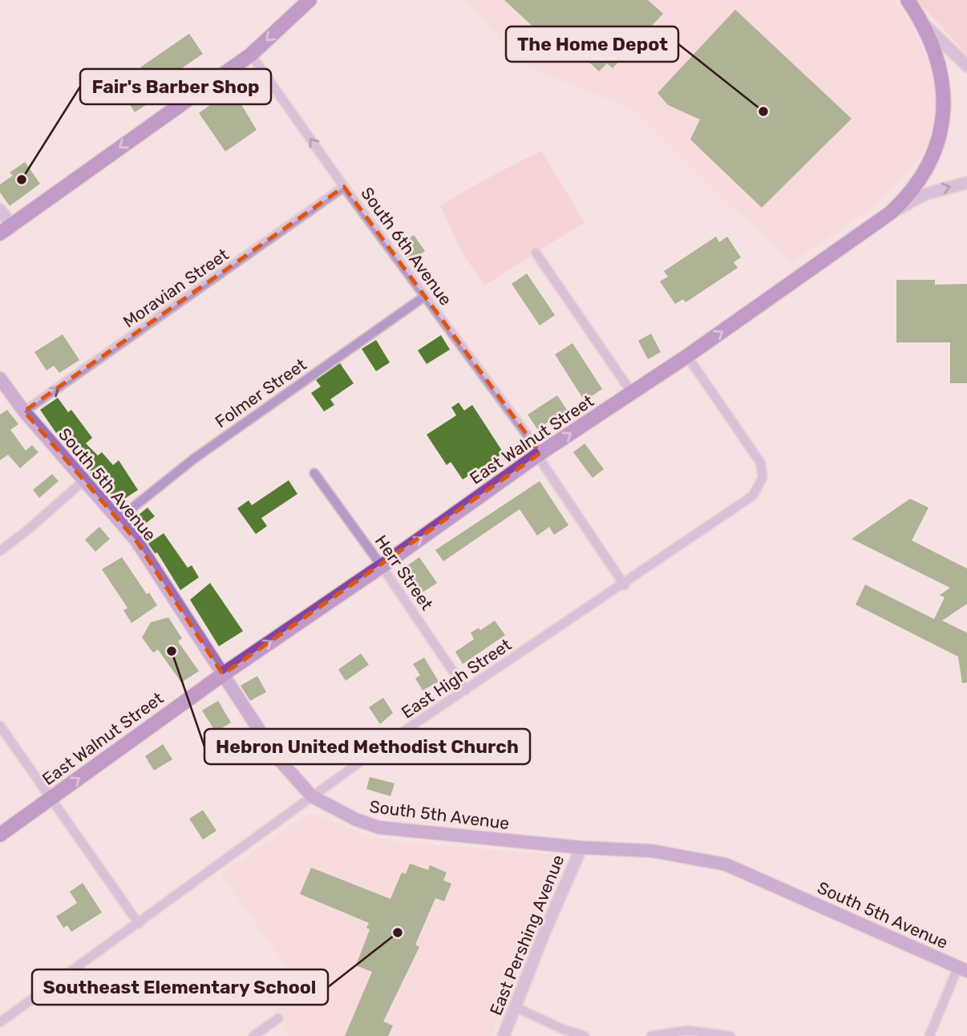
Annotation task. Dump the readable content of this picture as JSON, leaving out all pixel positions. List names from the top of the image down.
{
  "streets": {
    "highway": ["East Walnut Street"],
    "main road": ["South 5th Avenue"],
    "street": [
      "South 6th Avenue",
      "Moravian Street",
      "Folmer Street",
      "Herr Street",
      "East High Street",
      "East Pershing Avenue"
    ]
  },
  "crossings": [
    ["South 6th Avenue", "Moravian Street"],
    ["South 6th Avenue", "Folmer Street"],
    ["South 6th Avenue", "East Walnut Street"],
    ["South 6th Avenue", "East High Street"],
    ["Moravian Street", "South 5th Avenue"],
    ["Folmer Street", "South 5th Avenue"],
    ["East Walnut Street", "South 5th Avenue"],
    ["East Walnut Street", "Herr Street"],
    ["East Walnut Street", "East High Street"],
    ["South 5th Avenue", "East High Street"],
    ["South 5th Avenue", "East Pershing Avenue"],
    ["Herr Street", "East High Street"]
  ],
  "one_way": ["Moravian Street", "East Walnut Street"],
  "places": [
    "The Home Depot",
    "Fair's Barber Shop",
    "Hebron United Methodist Church",
    "Southeast Elementary School"
  ]
}
